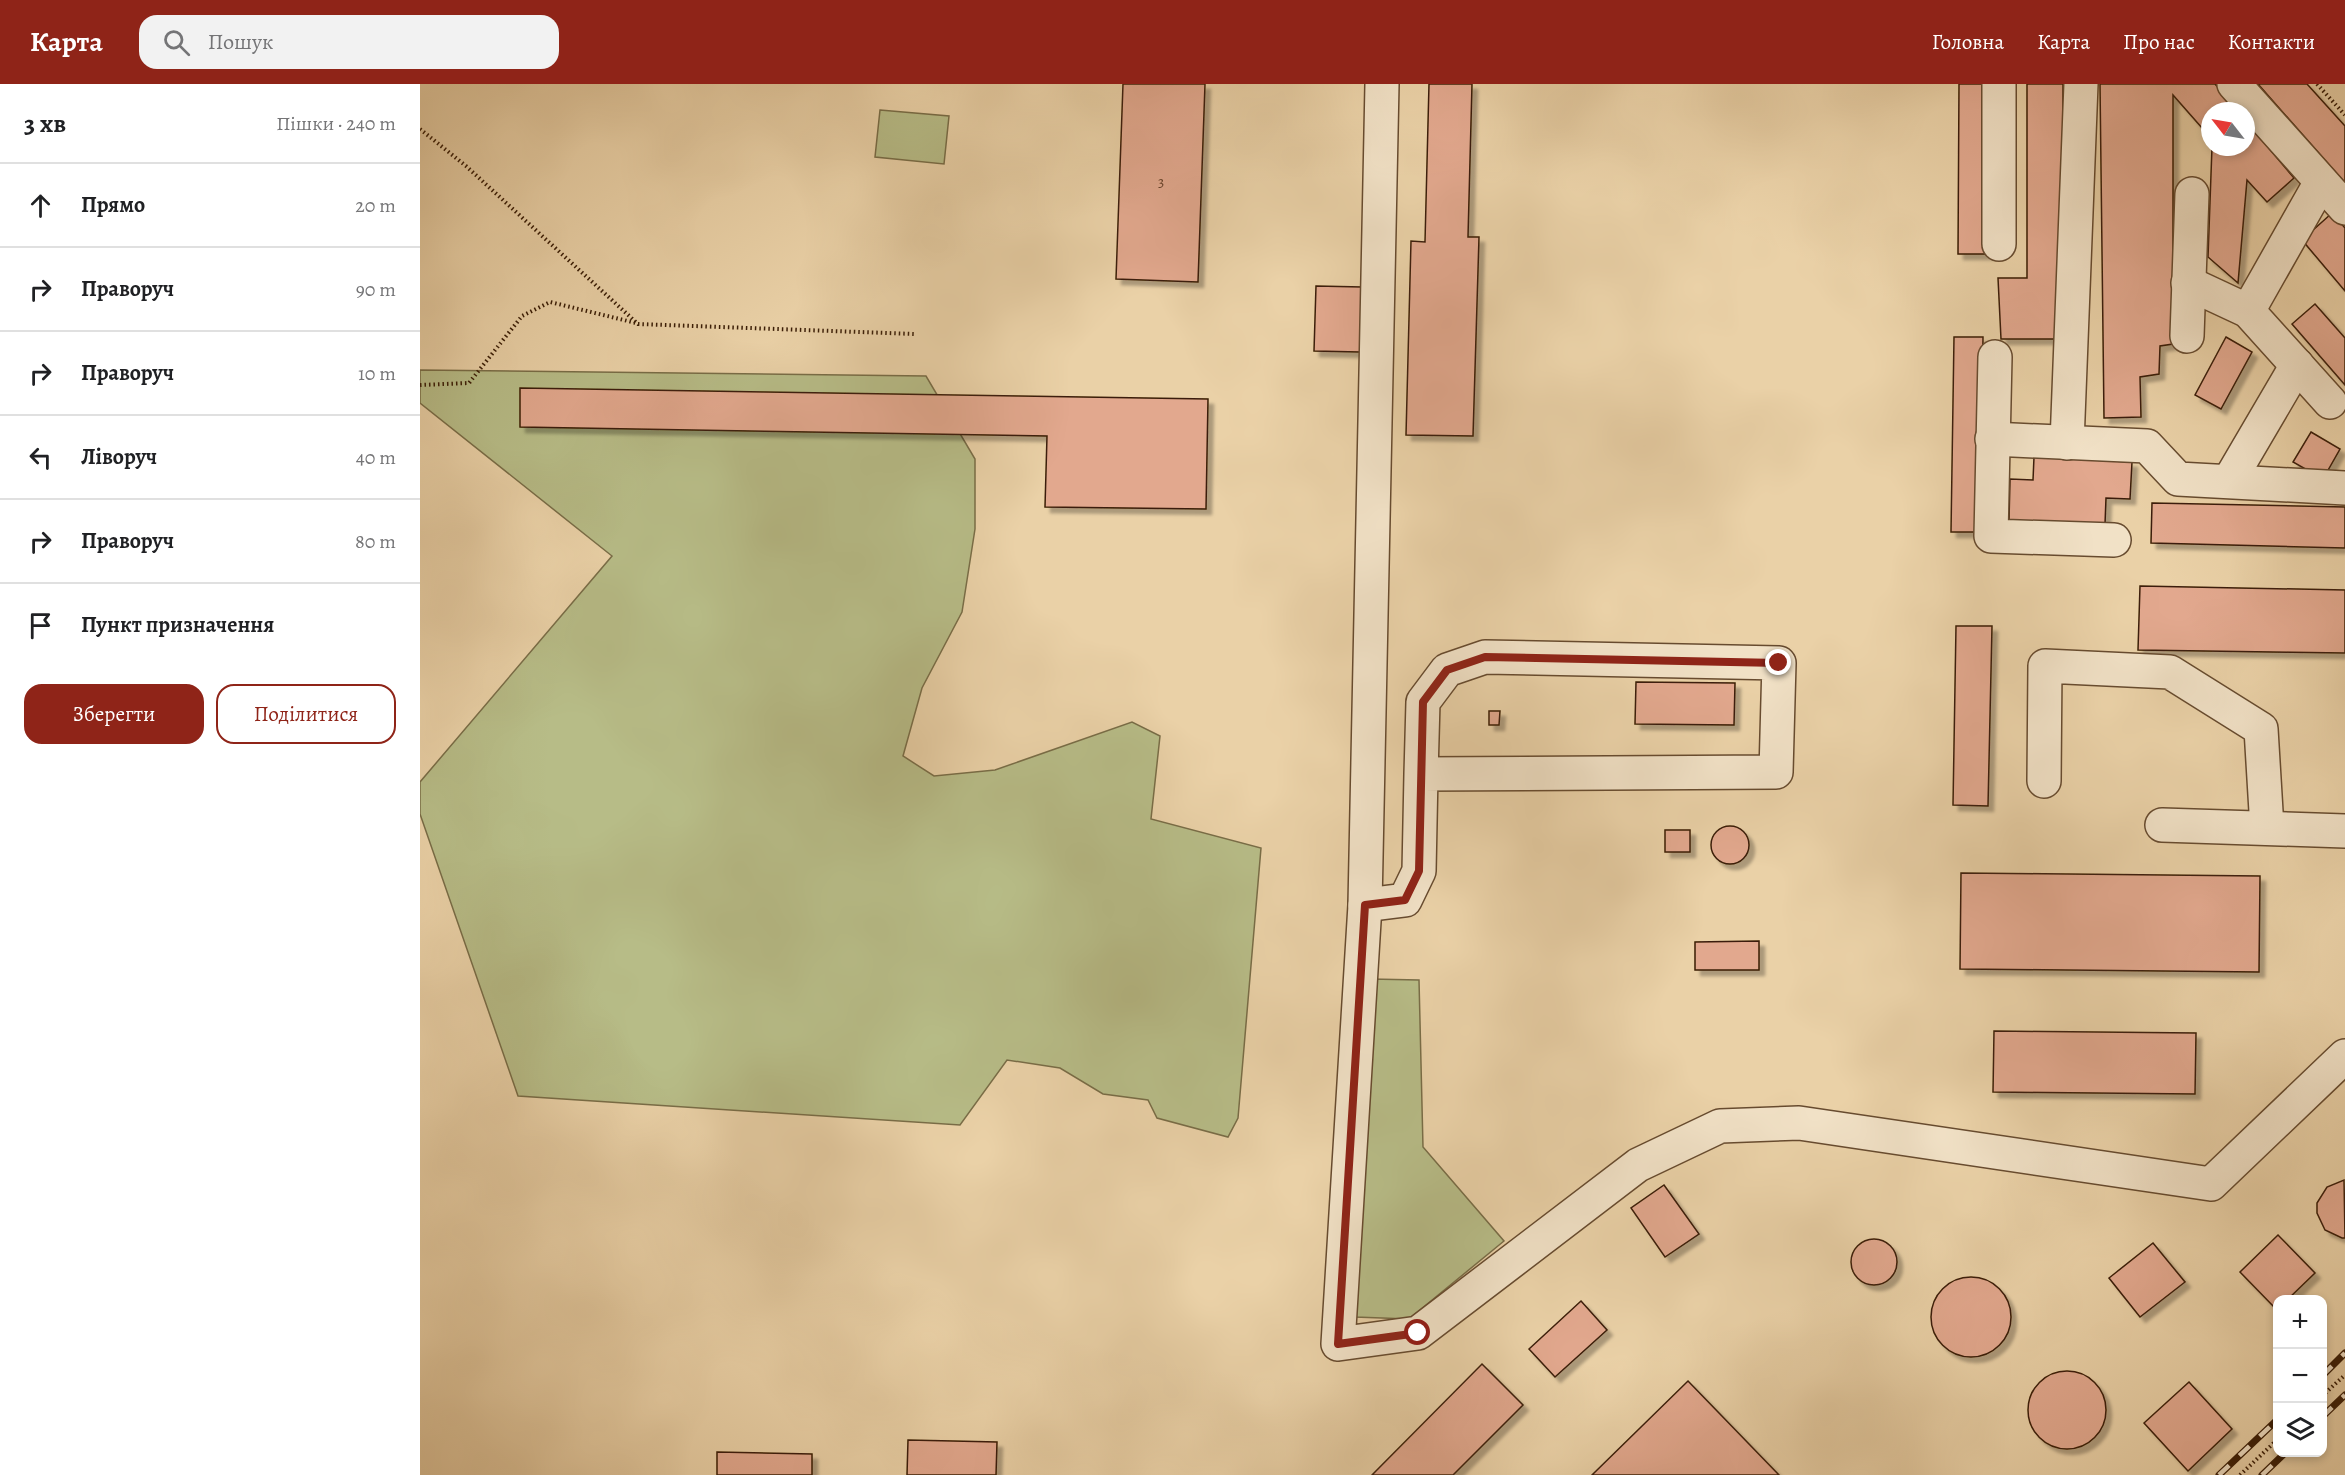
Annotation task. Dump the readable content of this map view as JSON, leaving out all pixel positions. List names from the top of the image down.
{
  "house_numbers": ["3"],
  "north": "top left",
  "page": {
    "header": "Карта",
    "search": "Пошук",
    "nav": [
      "Головна",
      "Карта",
      "Про нас",
      "Контакти"
    ],
    "heading": ["3 хв", "Пішки · 240 m"],
    "list": [
      ["Прямо", "20 m"],
      ["Праворуч", "90 m"],
      ["Праворуч", "10 m"],
      ["Ліворуч", "40 m"],
      ["Праворуч", "80 m"],
      "Пункт призначення"
    ],
    "buttons": ["Зберегти", "Поділитися"],
    "map_buttons": ["+", "−"]
  }
}
